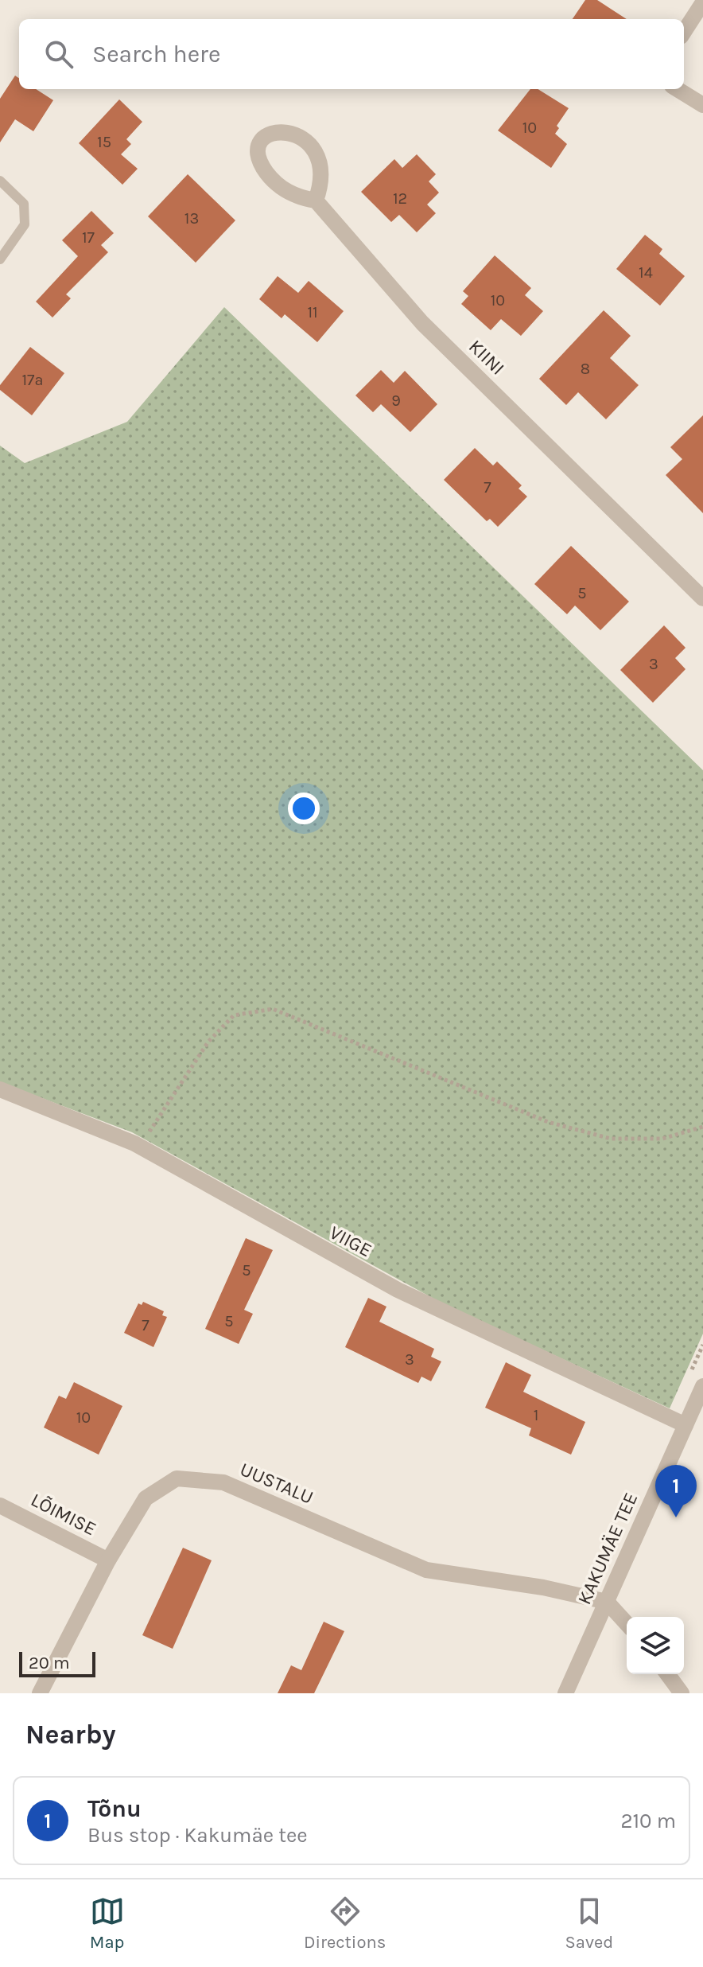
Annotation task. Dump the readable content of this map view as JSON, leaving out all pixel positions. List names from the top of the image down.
{
  "streets": {
    "street": [
      "KIINI",
      "VIIGE",
      "UUSTALU",
      "LÕIMISE",
      "KAKUMÄE TEE"
    ]
  },
  "crossings": [
    ["VIIGE", "KAKUMÄE TEE"],
    ["UUSTALU", "LÕIMISE"],
    ["UUSTALU", "KAKUMÄE TEE"]
  ],
  "house_numbers": [
    "10",
    "15",
    "12",
    "13",
    "17",
    "14",
    "10",
    "11",
    "8",
    "17a",
    "9",
    "7",
    "5",
    "3",
    "5",
    "5",
    "7",
    "3",
    "1",
    "10"
  ],
  "scale_bar": "20 m",
  "page": {
    "search": "Search here",
    "pins": "1",
    "scale": "20 m",
    "heading": "Nearby",
    "list": [
      {
        "mark": "1",
        "name": "Tõnu",
        "note": "Bus stop · Kakumäe tee",
        "value": "210 m"
      }
    ],
    "nav": ["Map", "Directions", "Saved"]
  }
}
